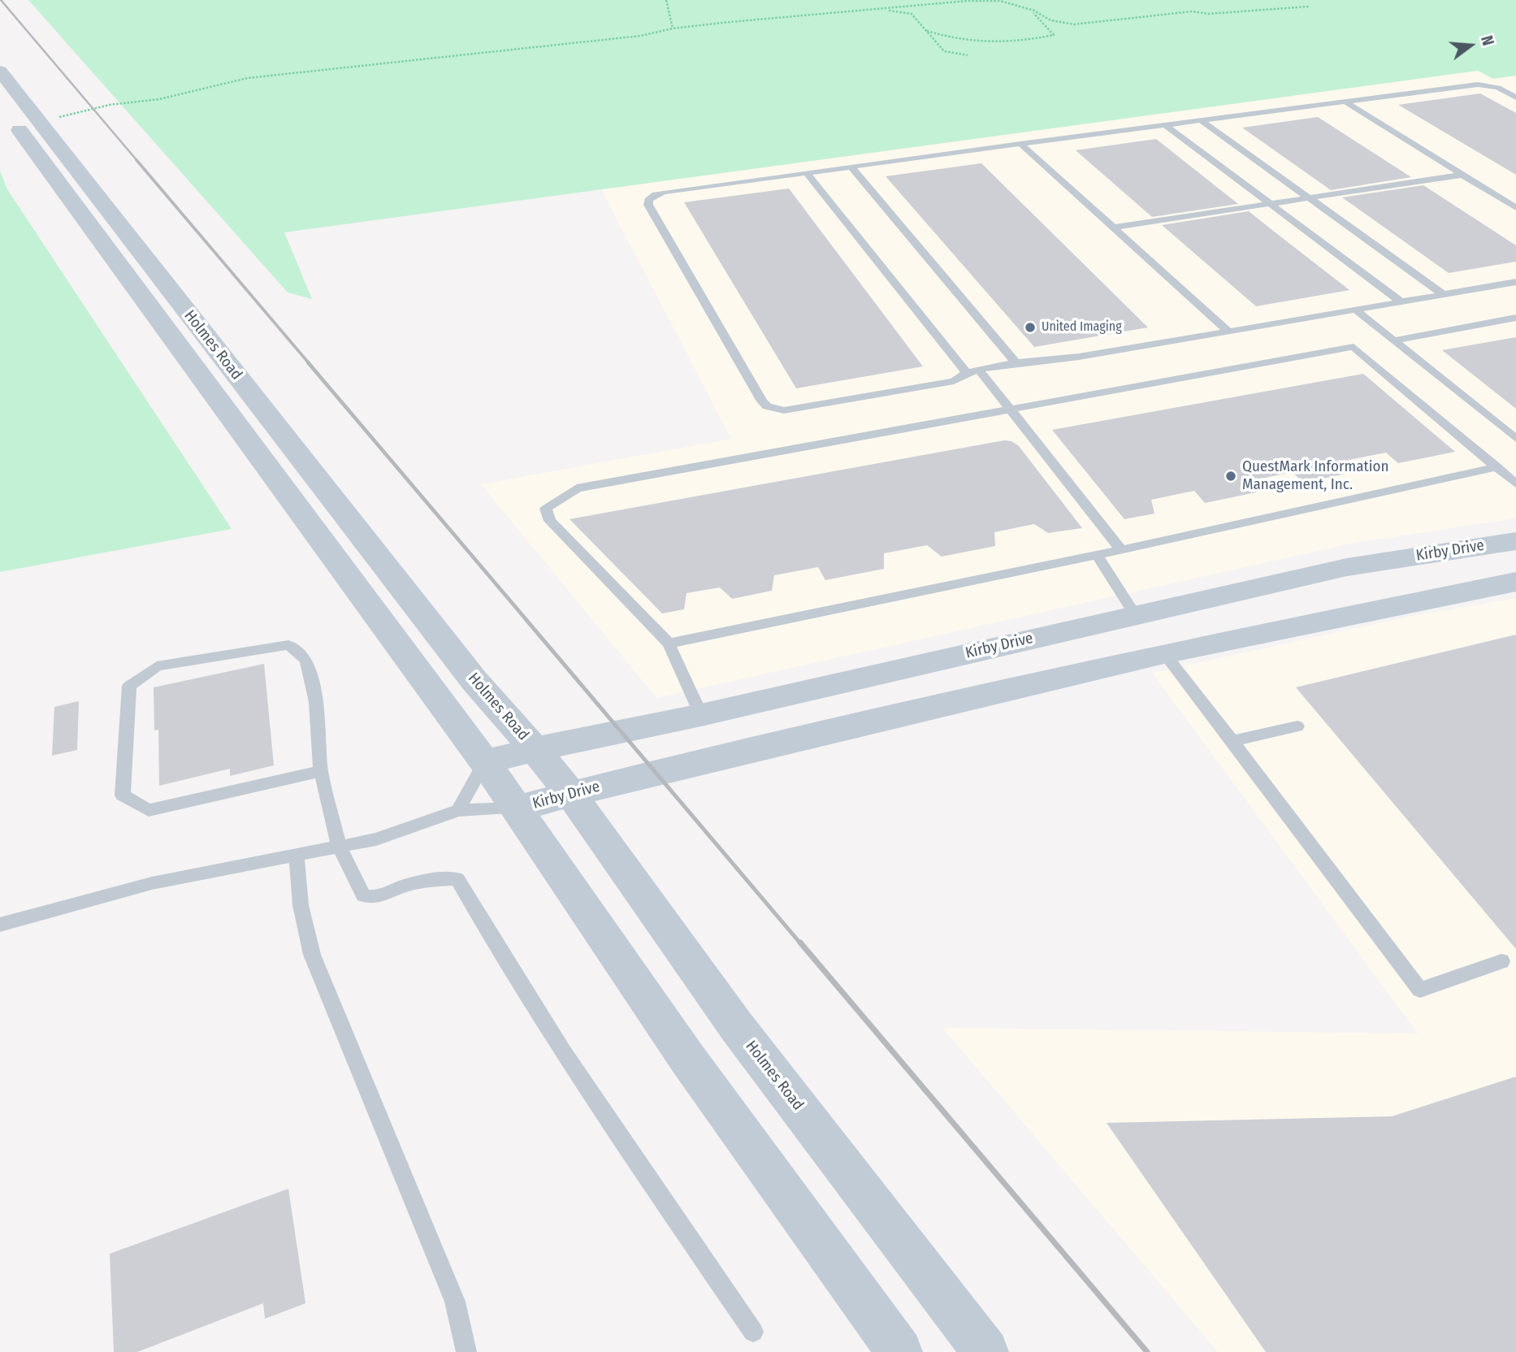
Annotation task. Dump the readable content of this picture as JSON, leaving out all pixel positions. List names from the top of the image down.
{
  "streets": {
    "main road": ["Holmes Road", "Kirby Drive"]
  },
  "crossings": [
    ["Holmes Road", "Kirby Drive"]
  ],
  "places": ["United Imaging", "QuestMark Information Management, Inc."],
  "north": "right"
}
